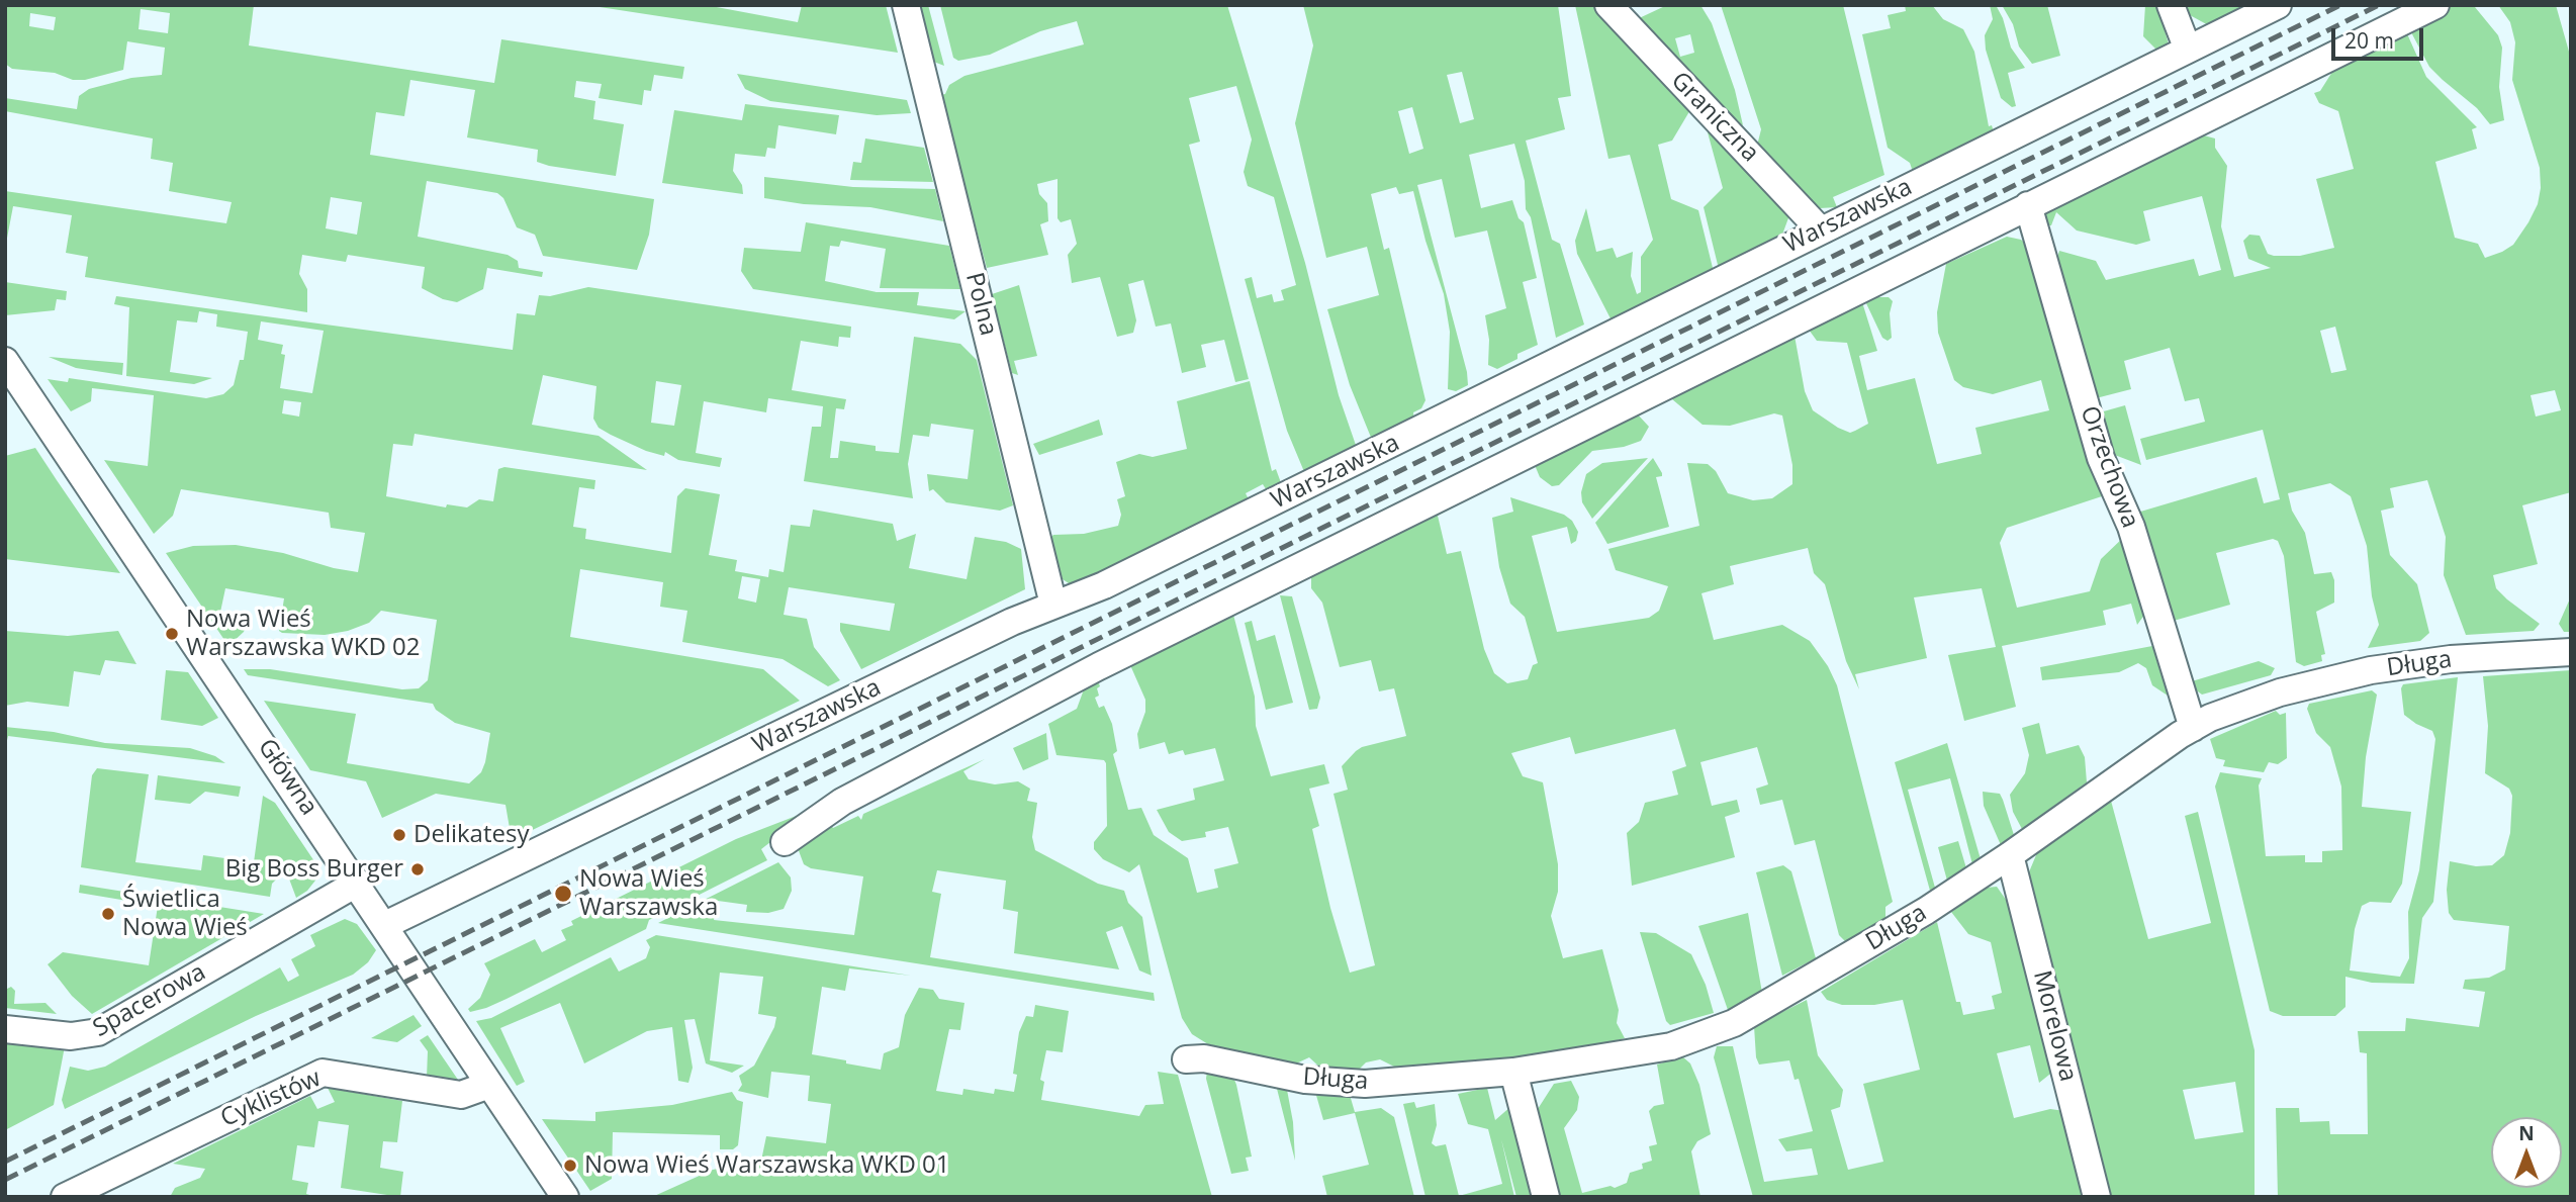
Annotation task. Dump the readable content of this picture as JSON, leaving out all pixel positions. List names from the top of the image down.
{
  "streets": {
    "street": [
      "Graniczna",
      "Warszawska",
      "Polna",
      "Orzechowa",
      "Długa",
      "Główna",
      "Spacerowa",
      "Morelowa",
      "Cyklistów"
    ]
  },
  "crossings": [
    ["Graniczna", "Warszawska"],
    ["Warszawska", "Polna"],
    ["Warszawska", "Główna"],
    ["Orzechowa", "Długa"],
    ["Długa", "Morelowa"],
    ["Główna", "Spacerowa"],
    ["Główna", "Cyklistów"]
  ],
  "places": [
    "Nowa Wieś Warszawska WKD 02",
    "Delikatesy",
    "Big Boss Burger",
    "Nowa Wieś Warszawska",
    "Świetlica Nowa Wieś",
    "Nowa Wieś Warszawska WKD 01"
  ],
  "scale_bar": "20 m",
  "north": "top"
}
